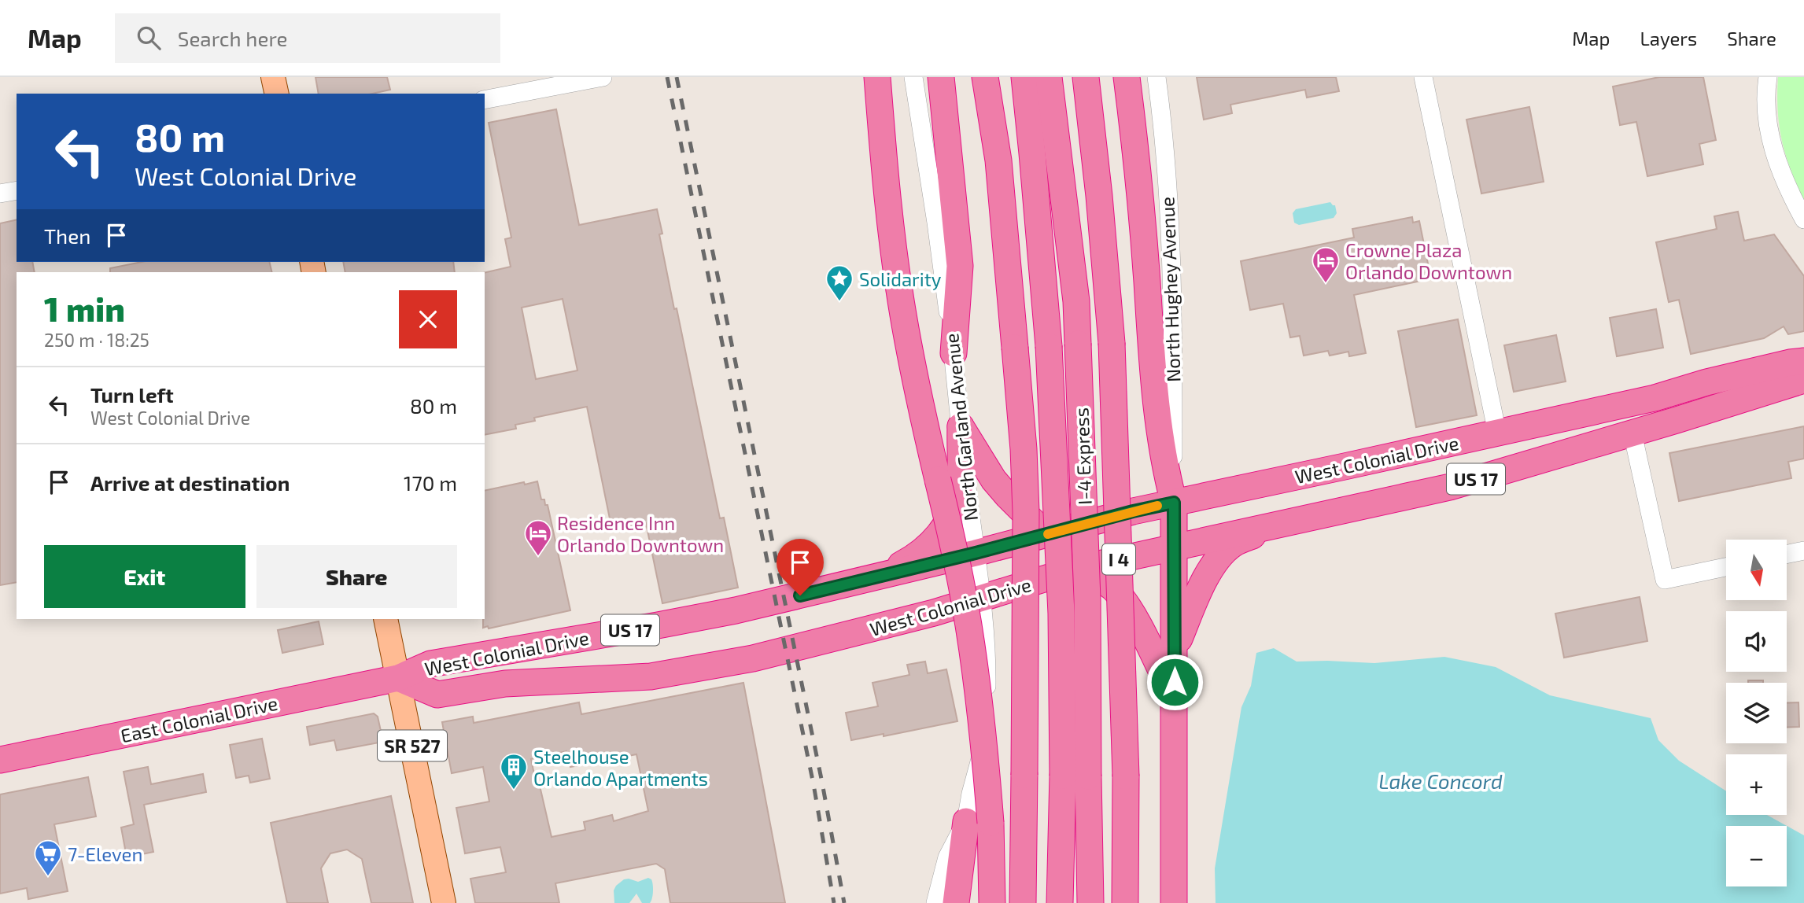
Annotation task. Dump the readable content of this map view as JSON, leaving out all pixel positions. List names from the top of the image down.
{
  "streets": {
    "highway": [
      "I-4 Express",
      "West Colonial Drive",
      "US 17",
      "I 4",
      "East Colonial Drive"
    ],
    "main road": ["SR 527"],
    "street": ["North Hughey Avenue", "North Garland Avenue"]
  },
  "crossings": [
    ["North Hughey Avenue", "West Colonial Drive"],
    ["North Garland Avenue", "West Colonial Drive"],
    ["West Colonial Drive", "East Colonial Drive"],
    ["West Colonial Drive", "SR 527"],
    ["East Colonial Drive", "SR 527"]
  ],
  "water": ["Lake Concord"],
  "places": {
    "hotel": ["Crowne Plaza Orlando Downtown", "Residence Inn Orlando Downtown"],
    "place": ["Solidarity"],
    "building": ["Steelhouse Orlando Apartments"],
    "supermarket": ["7-Eleven"]
  },
  "north": "bottom",
  "page": {
    "header": "Map",
    "search": "Search here",
    "nav": ["Map", "Layers", "Share"],
    "turn": ["80 m", "West Colonial Drive"],
    "then": "Then",
    "heading": ["1 min", "250 m · 18:25"],
    "list": [
      {
        "name": "Turn left",
        "note": "West Colonial Drive",
        "value": "80 m"
      },
      {
        "name": "Arrive at destination",
        "value": "170 m"
      }
    ],
    "buttons": ["Exit", "Share"],
    "map_buttons": ["+", "−"]
  }
}
